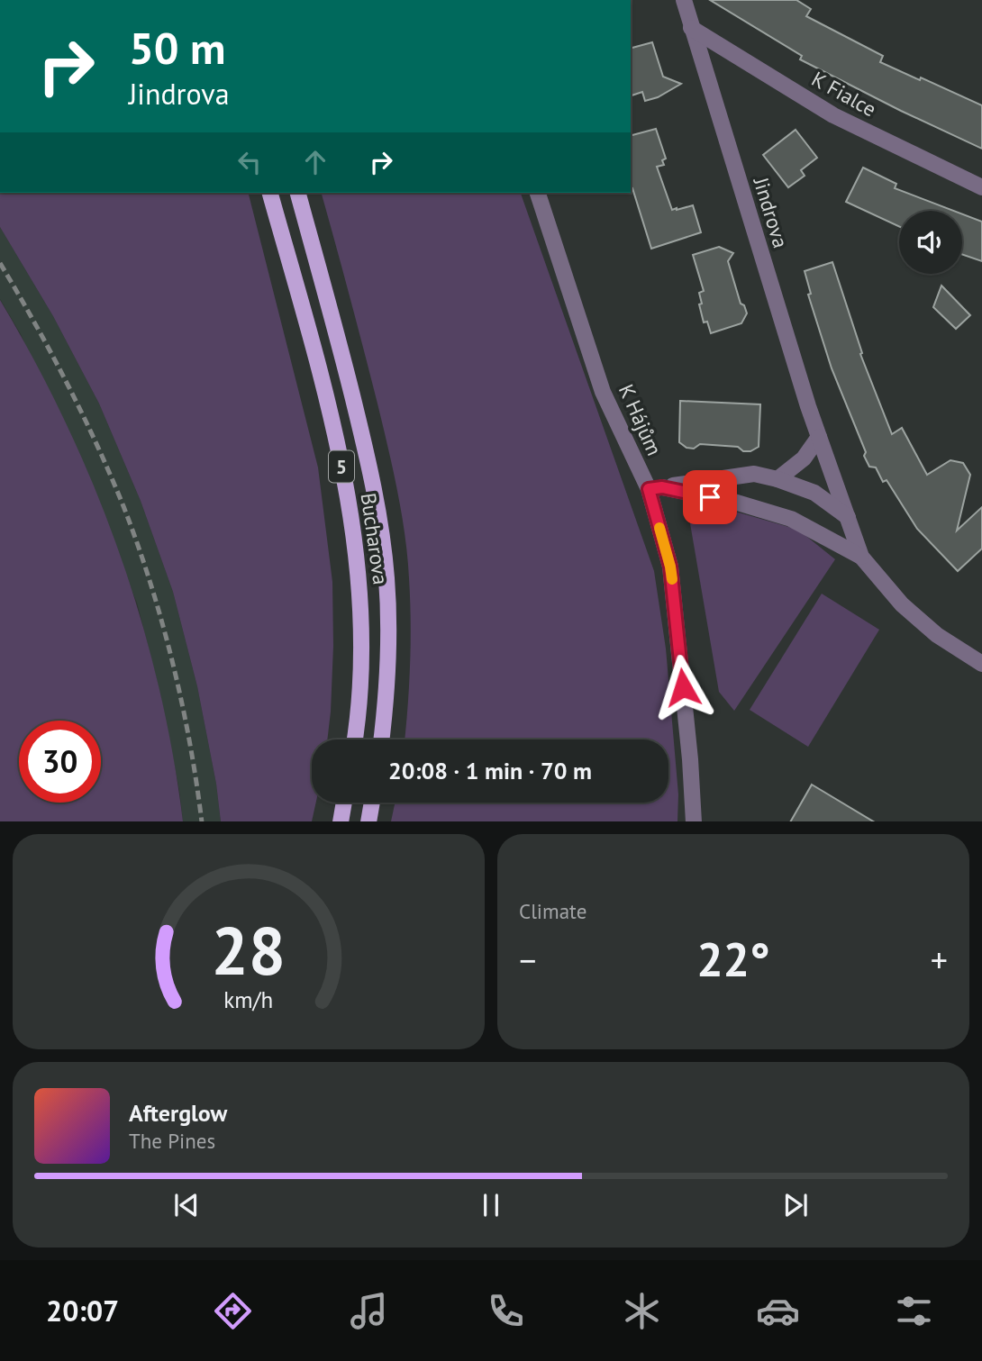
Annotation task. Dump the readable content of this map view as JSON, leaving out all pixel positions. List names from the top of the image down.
{
  "streets": {
    "main road": ["5", "Bucharova"],
    "street": ["K Fialce", "Jindrova", "K Hájům"]
  },
  "crossings": [
    ["K Fialce", "Jindrova"],
    ["Jindrova", "K Hájům"]
  ],
  "page": {
    "turn": ["50 m", "Jindrova"],
    "limit": "30",
    "trip": "20:08 · 1 min · 70 m",
    "tile": "Climate",
    "heat": ["−", "22°", "+"],
    "song": ["Afterglow", "The Pines"],
    "tabs": "20:07",
    "gauge": ["28", "km/h"]
  }
}
